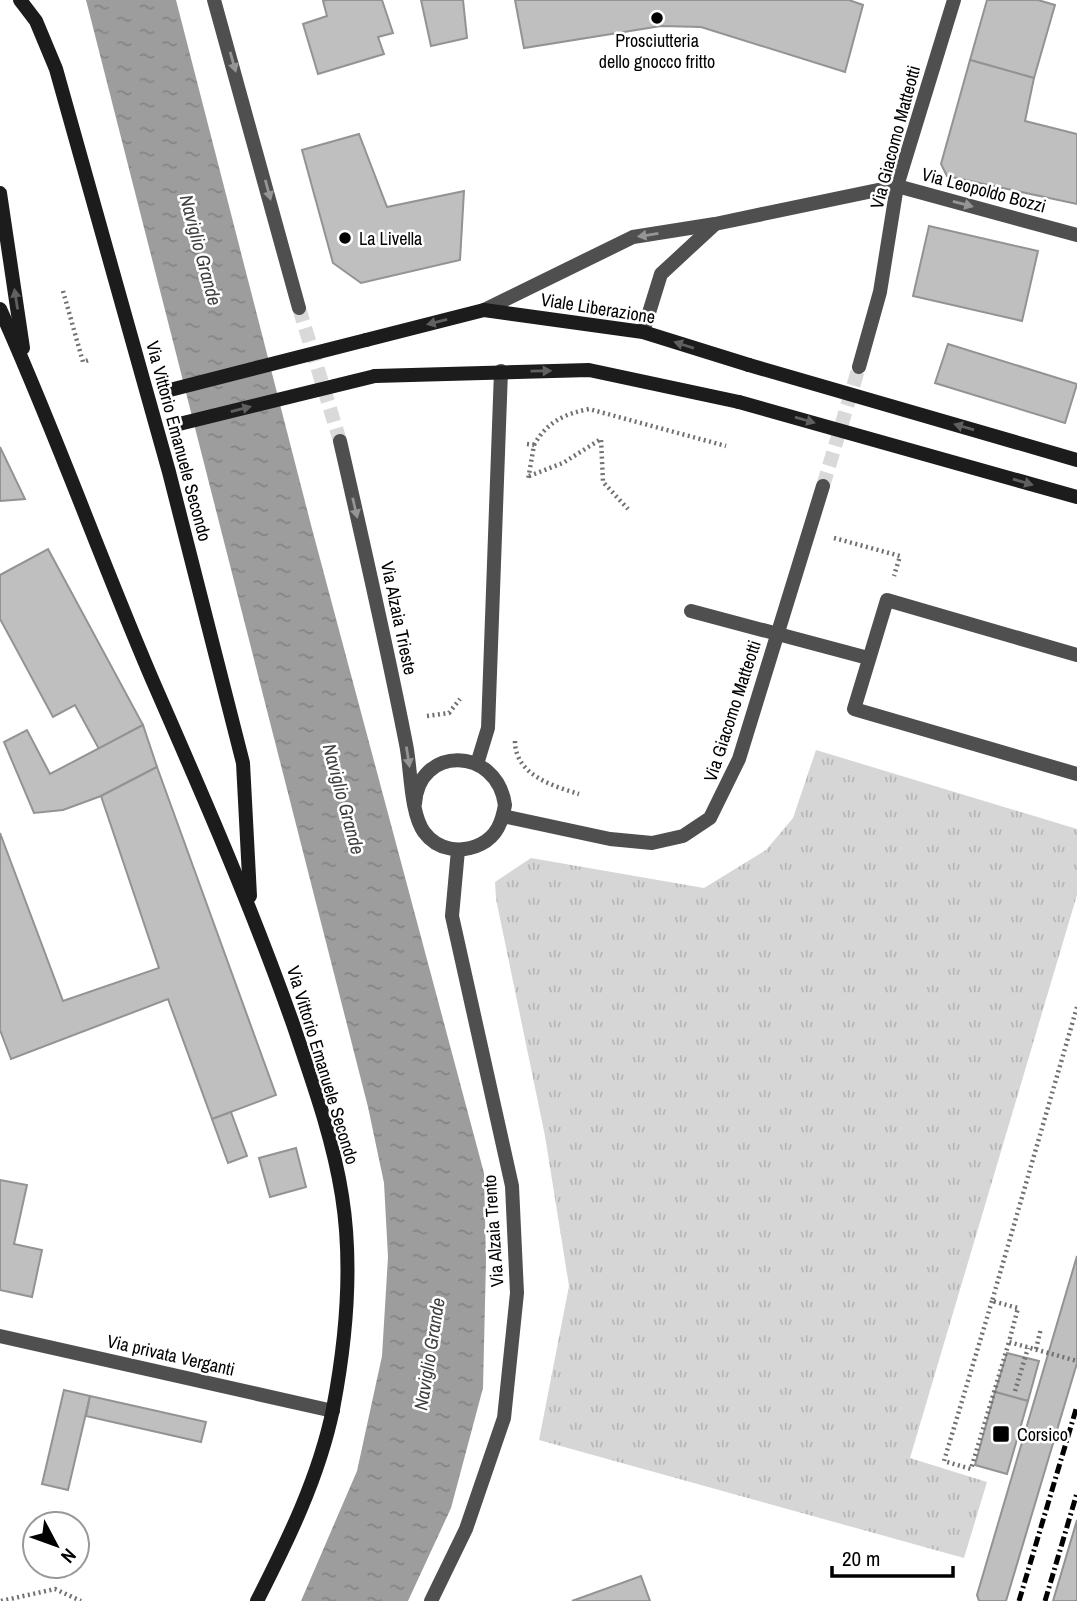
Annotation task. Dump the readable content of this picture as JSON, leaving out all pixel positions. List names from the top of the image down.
{
  "streets": {
    "main road": ["Viale Liberazione", "Via Vittorio Emanuele Secondo"],
    "street": [
      "Via Giacomo Matteotti",
      "Via Leopoldo Bozzi",
      "Via Alzaia Trieste",
      "Via Alzaia Trento",
      "Via privata Verganti"
    ]
  },
  "crossings": [
    ["Via Giacomo Matteotti", "Via Leopoldo Bozzi"],
    ["Via Giacomo Matteotti", "Via Alzaia Trieste"],
    ["Via Giacomo Matteotti", "Via Alzaia Trento"],
    ["Via Leopoldo Bozzi", "Viale Liberazione"],
    ["Viale Liberazione", "Via Vittorio Emanuele Secondo"],
    ["Via Vittorio Emanuele Secondo", "Via privata Verganti"],
    ["Via Alzaia Trieste", "Via Alzaia Trento"]
  ],
  "water": ["Naviglio Grande"],
  "places": {
    "other": ["Prosciutteria dello gnocco fritto", "La Livella"],
    "transit": ["Corsico"]
  },
  "scale_bar": "20 m",
  "north": "bottom right"
}
